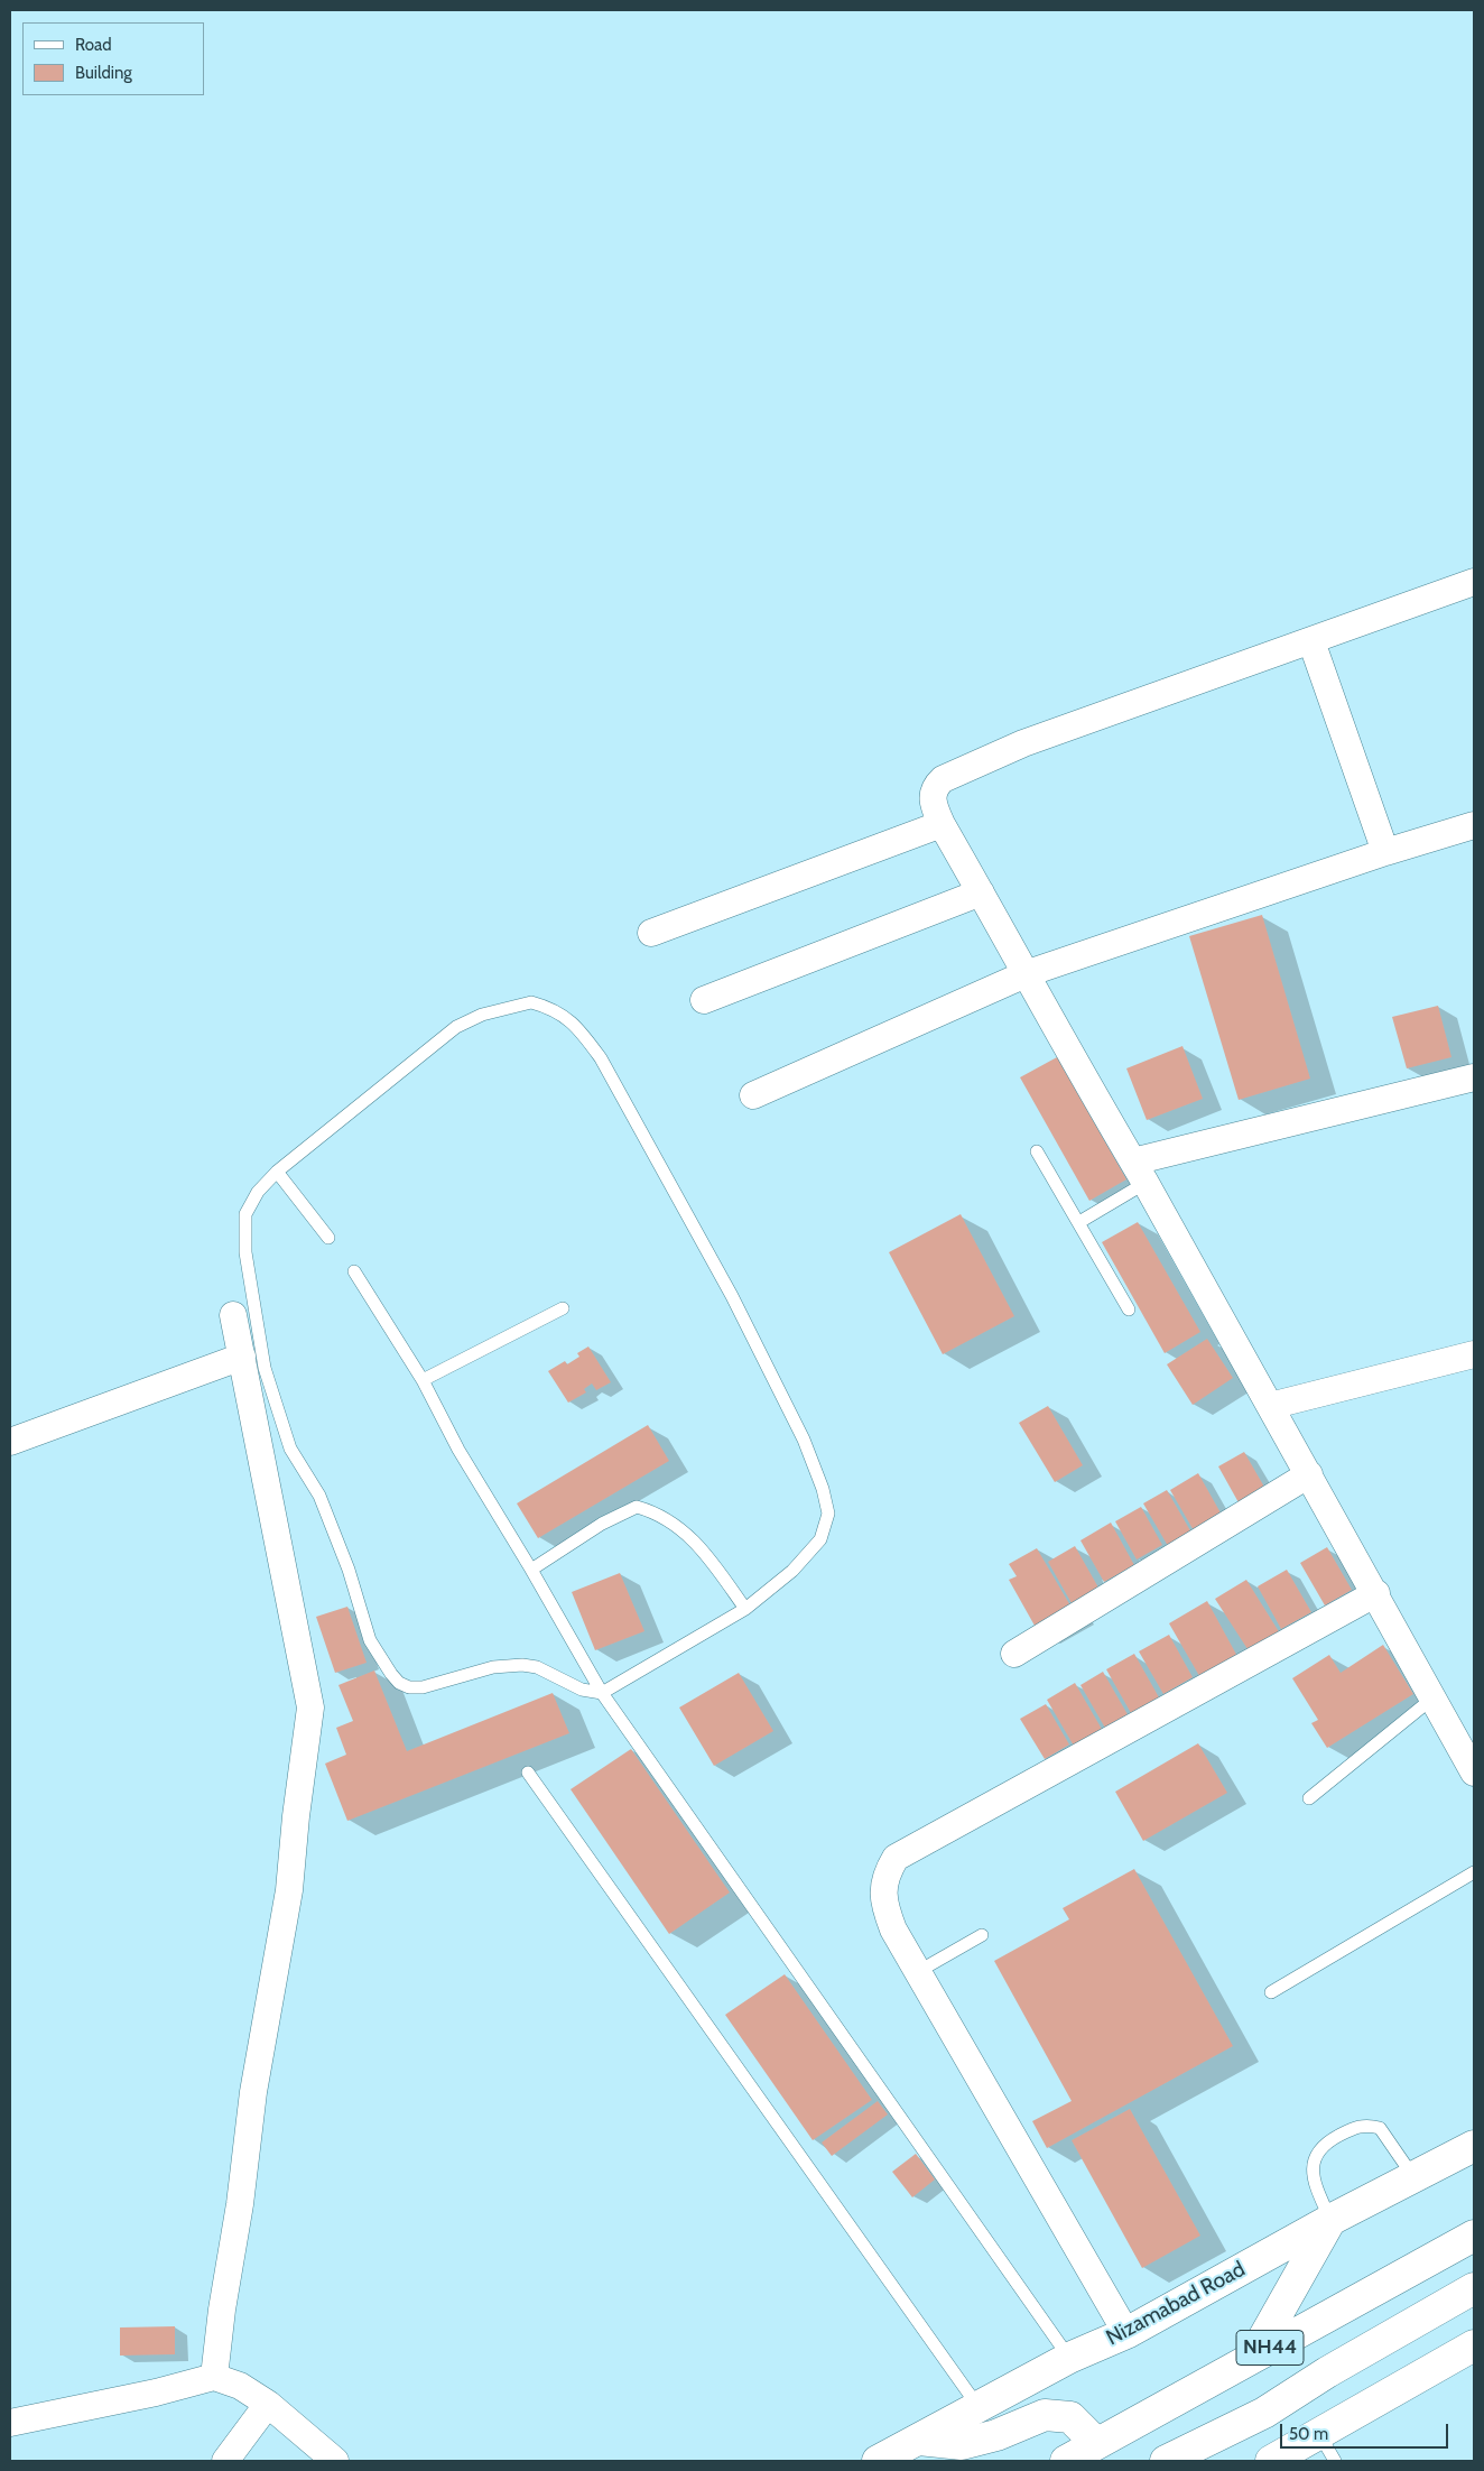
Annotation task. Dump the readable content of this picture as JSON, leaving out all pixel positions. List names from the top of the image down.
{
  "streets": {
    "main road": ["Nizamabad Road", "NH44"]
  },
  "legend": ["Road", "Building"],
  "scale_bar": "50 m"
}
